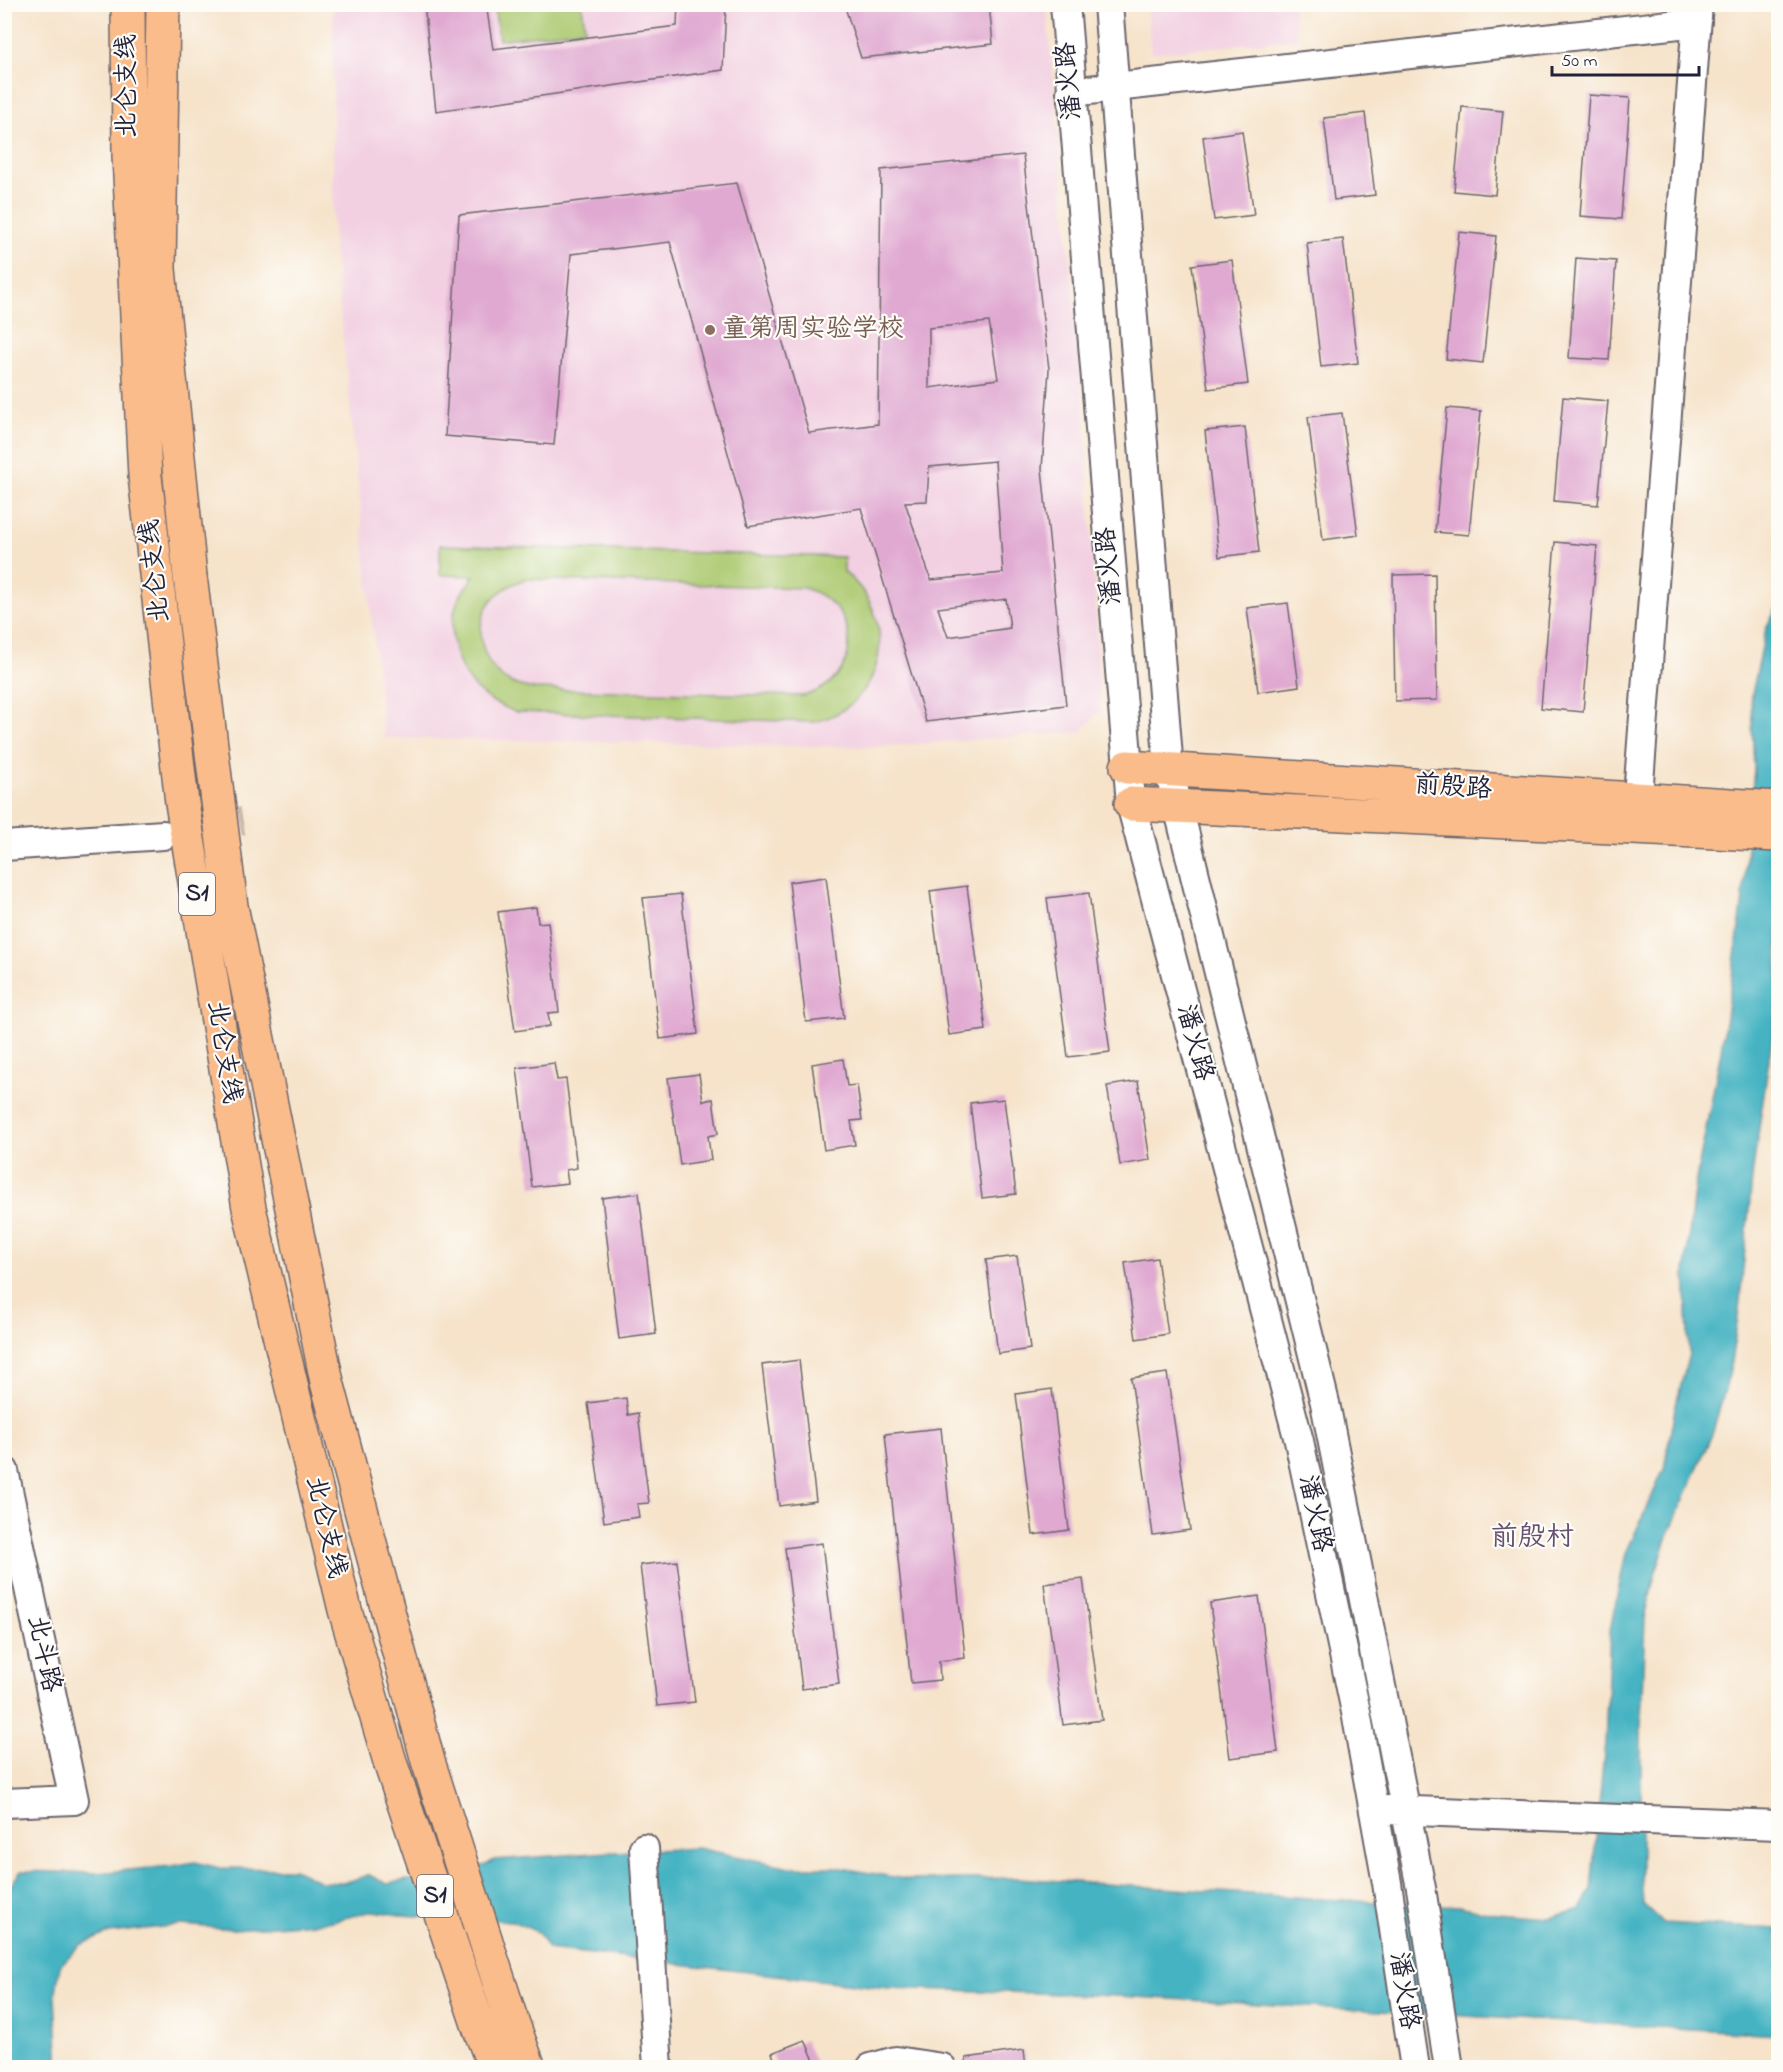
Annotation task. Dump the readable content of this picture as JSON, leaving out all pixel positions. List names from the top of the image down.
{
  "streets": {
    "main road": ["北仑支线", "前殷路", "S1"],
    "street": ["潘火路", "北斗路"]
  },
  "crossings": [
    ["潘火路", "前殷路"]
  ],
  "districts": ["前殷村"],
  "places": ["童第周实验学校"],
  "scale_bar": "50 m"
}
